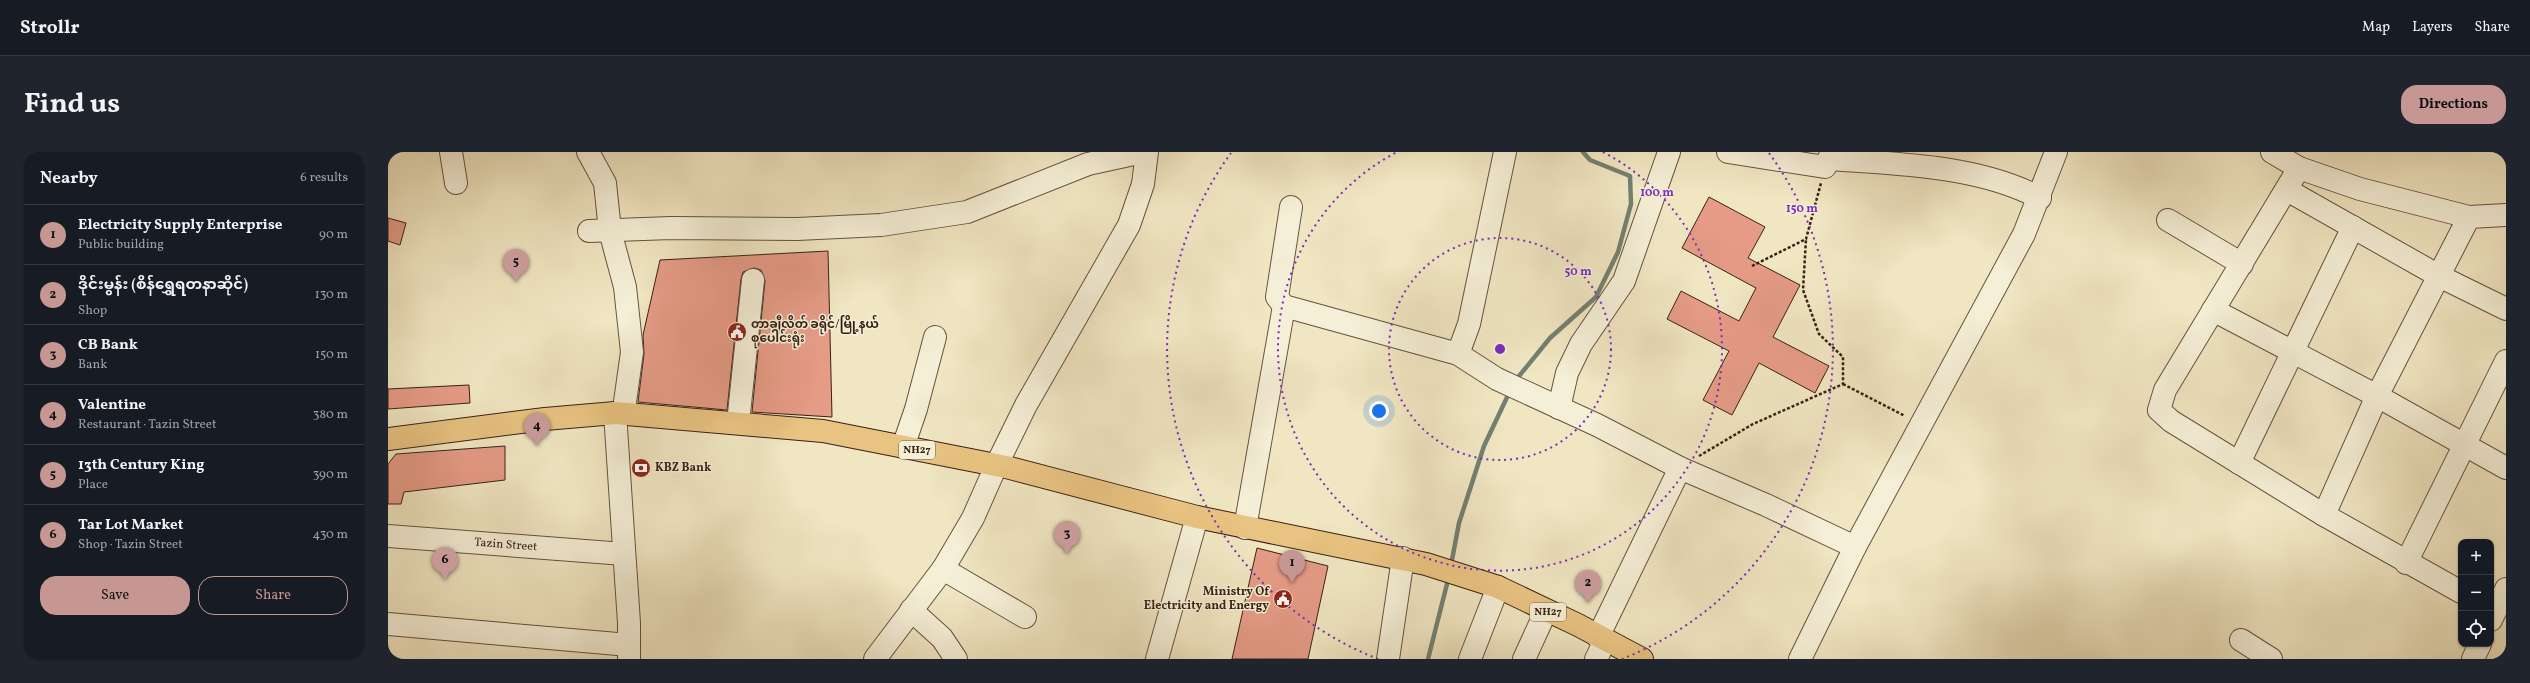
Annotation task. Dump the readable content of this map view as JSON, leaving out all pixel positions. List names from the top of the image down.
{
  "streets": {
    "main road": ["NH27"],
    "street": ["Tazin Street"]
  },
  "places": {
    "public building": ["တာချီလိတ် ခရိုင်/မြို့နယ် စုပေါင်းရုံး", "Ministry Of Electricity and Energy"],
    "bank": ["KBZ Bank"]
  },
  "page": {
    "header": "Strollr",
    "nav": ["Map", "Layers", "Share"],
    "title": "Find us",
    "buttons": [
      "Directions",
      ["Save", "Share"]
    ],
    "heading": ["Nearby", "6 results"],
    "list": [
      {
        "mark": "1",
        "name": "Electricity Supply Enterprise",
        "note": "Public building",
        "value": "90 m"
      },
      {
        "mark": "2",
        "name": "ဒိုင်းမွန်း (စိန်ရွှေရတနာဆိုင်)",
        "note": "Shop",
        "value": "130 m"
      },
      {
        "mark": "3",
        "name": "CB Bank",
        "note": "Bank",
        "value": "150 m"
      },
      {
        "mark": "4",
        "name": "Valentine",
        "note": "Restaurant · Tazin Street",
        "value": "380 m"
      },
      {
        "mark": "5",
        "name": "13th Century King",
        "note": "Place",
        "value": "390 m"
      },
      {
        "mark": "6",
        "name": "Tar Lot Market",
        "note": "Shop · Tazin Street",
        "value": "430 m"
      }
    ],
    "pins": [
      "5",
      "4",
      "3",
      "6",
      "1",
      "2"
    ],
    "map_buttons": ["+", "−"]
  },
  "rings": ["100 m", "150 m", "50 m"]
}
